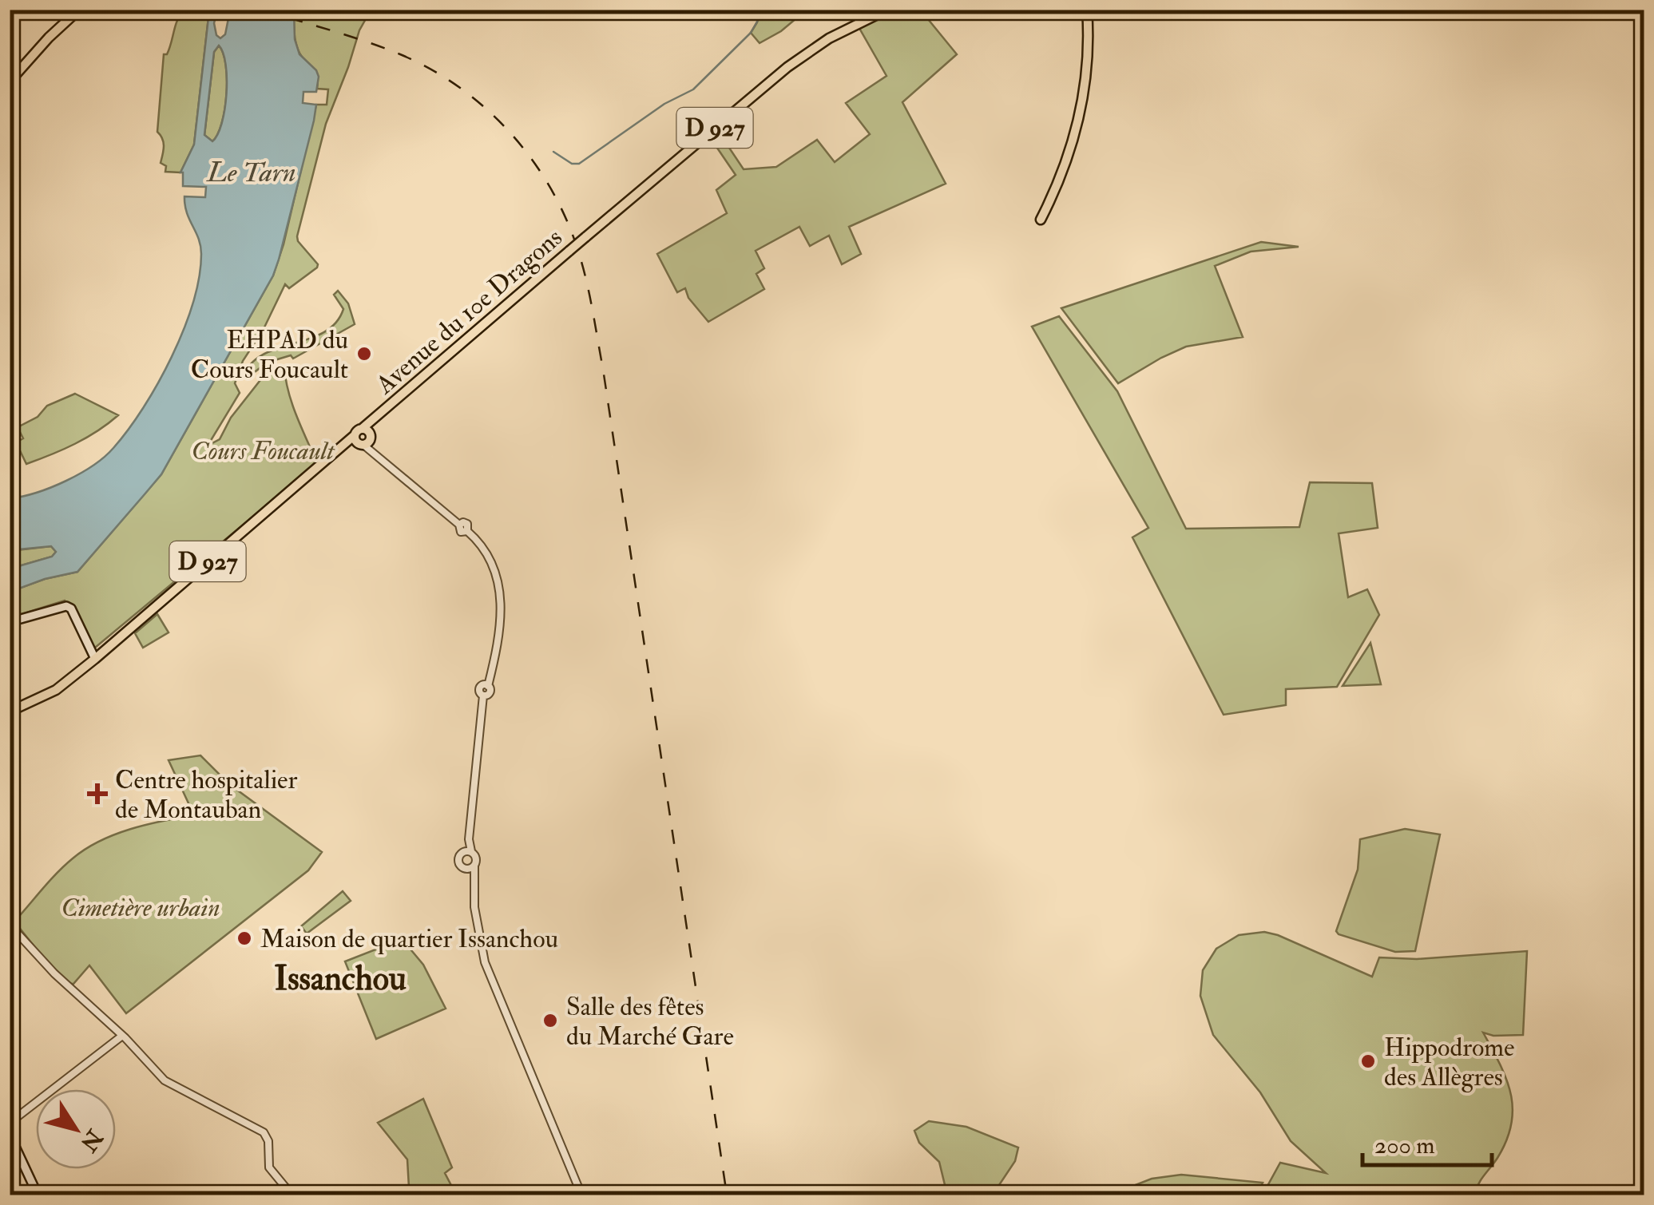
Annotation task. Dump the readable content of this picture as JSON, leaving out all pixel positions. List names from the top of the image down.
{
  "streets": {
    "main road": ["D 927", "Avenue du 10e Dragons"]
  },
  "crossings": [
    ["D 927", "Avenue du 10e Dragons"]
  ],
  "districts": ["Issanchou"],
  "water": ["Le Tarn"],
  "parks": ["Cours Foucault", "Cimetière urbain"],
  "places": {
    "other": [
      "EHPAD du Cours Foucault",
      "Maison de quartier Issanchou",
      "Salle des fêtes du Marché Gare",
      "Hippodrome des Allègres"
    ],
    "health": ["Centre hospitalier de Montauban"]
  },
  "scale_bar": "200 m",
  "north": "bottom right"
}
